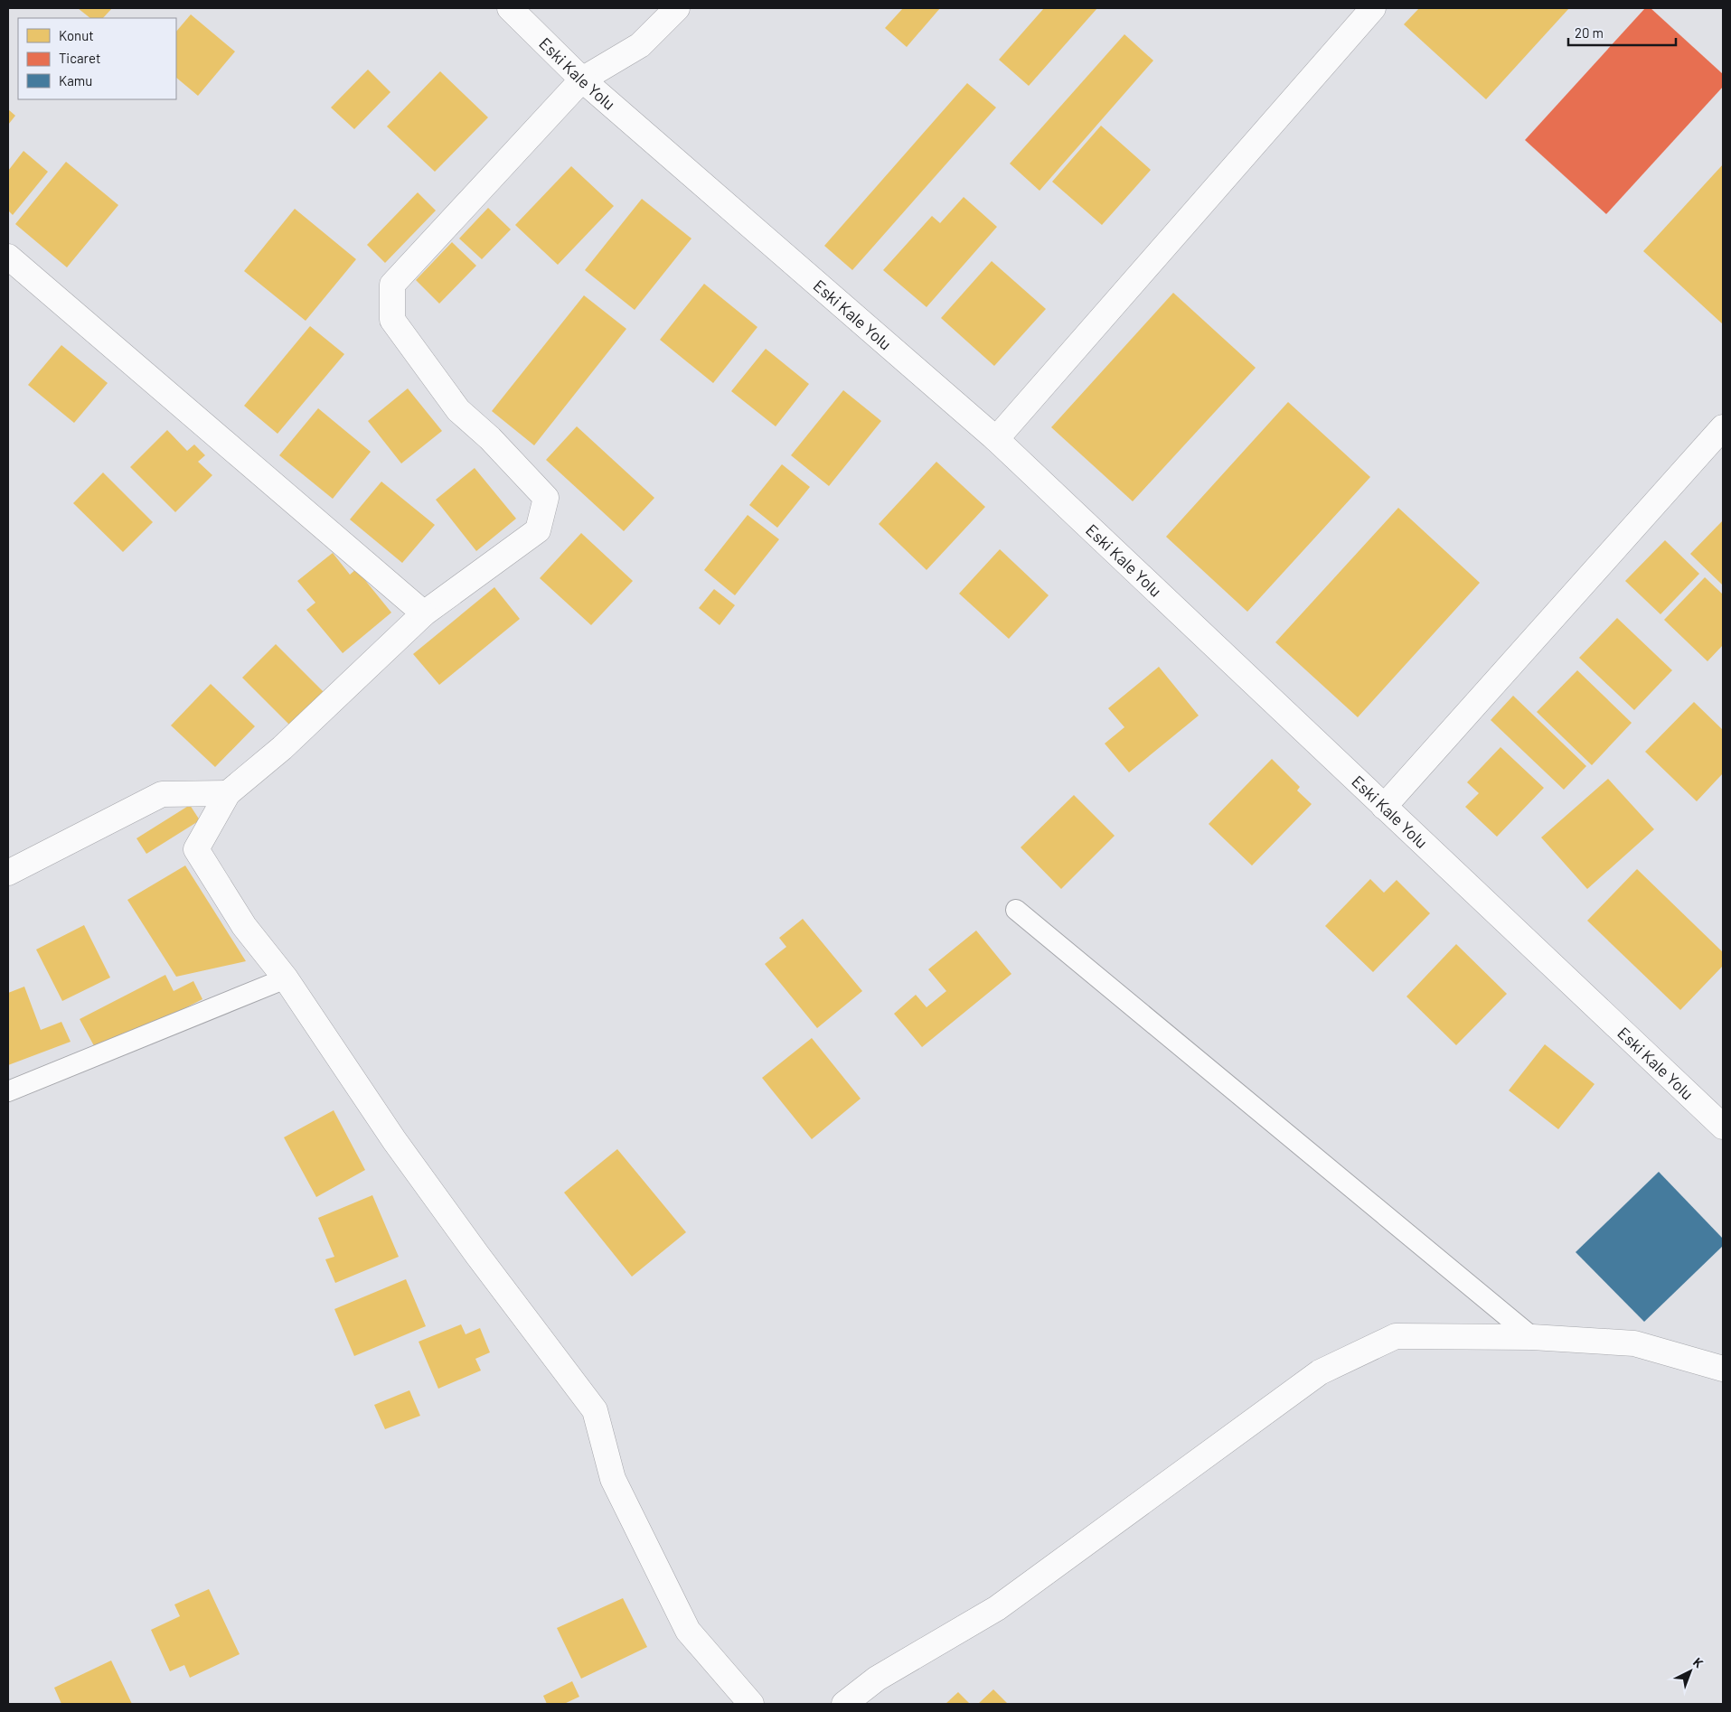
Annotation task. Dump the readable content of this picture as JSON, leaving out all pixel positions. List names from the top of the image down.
{
  "streets": {
    "street": ["Eski Kale Yolu"]
  },
  "legend": ["Konut", "Ticaret", "Kamu"],
  "scale_bar": "20 m",
  "north": "top right"
}
